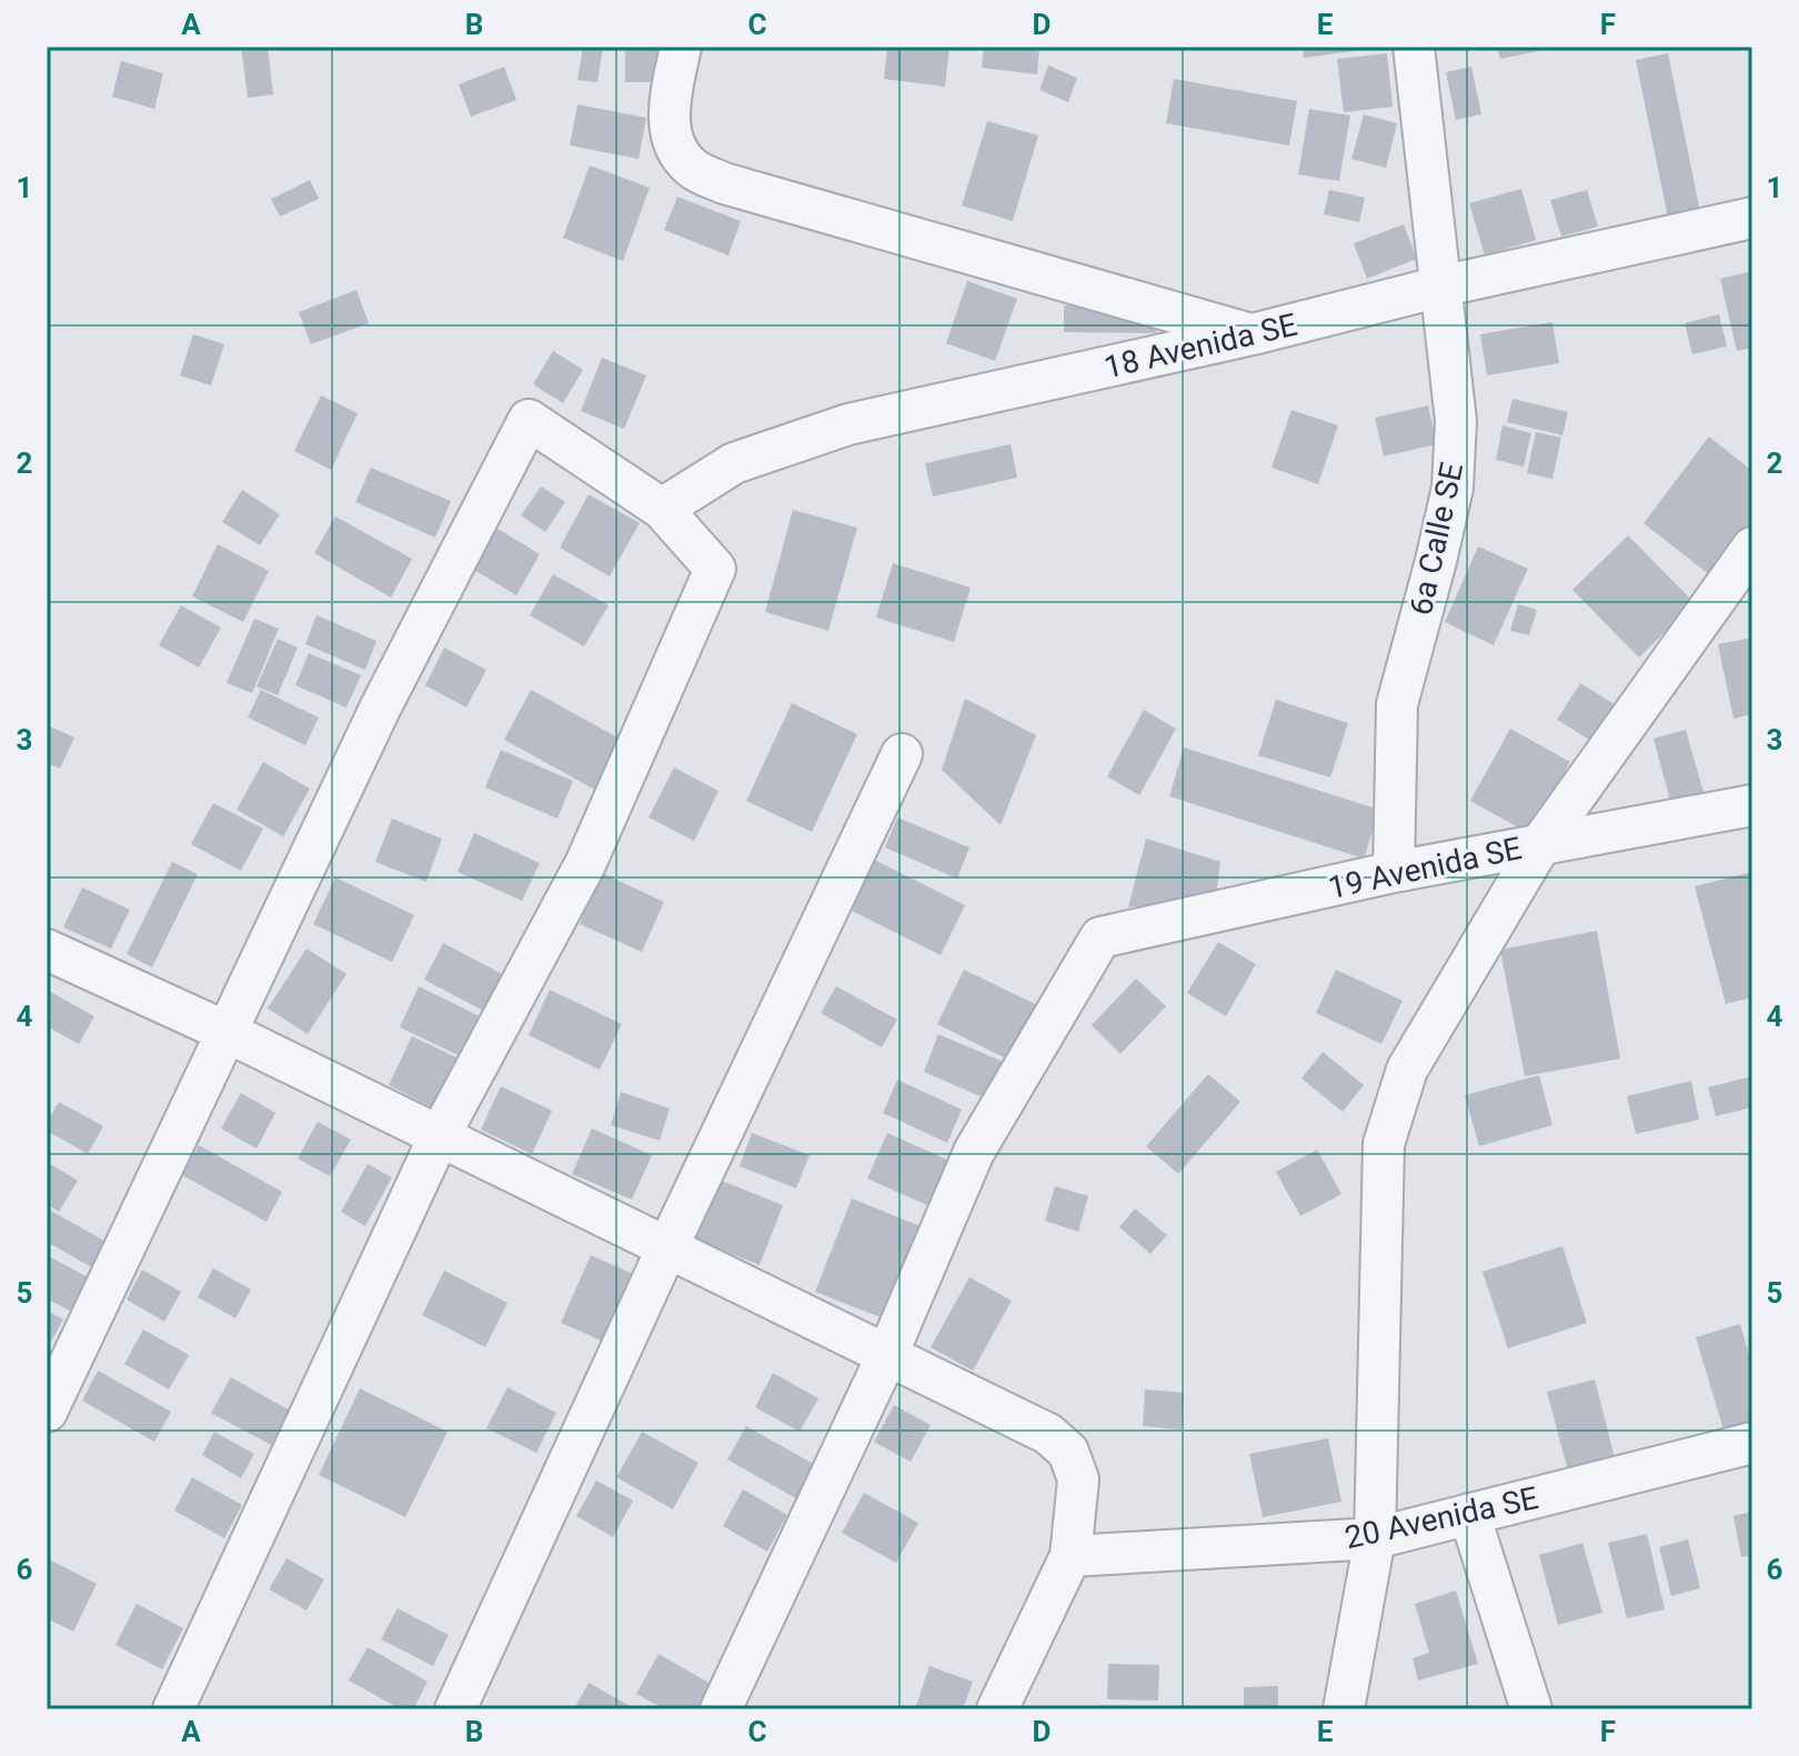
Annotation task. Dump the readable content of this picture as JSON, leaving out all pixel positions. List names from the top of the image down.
{
  "streets": {
    "street": [
      "18 Avenida SE",
      "6a Calle SE",
      "19 Avenida SE",
      "20 Avenida SE"
    ]
  },
  "crossings": [
    ["18 Avenida SE", "6a Calle SE"],
    ["6a Calle SE", "19 Avenida SE"]
  ],
  "grid": {
    "columns": [
      "A",
      "B",
      "C",
      "D",
      "E",
      "F"
    ],
    "rows": [
      "1",
      "2",
      "3",
      "4",
      "5",
      "6"
    ]
  }
}
